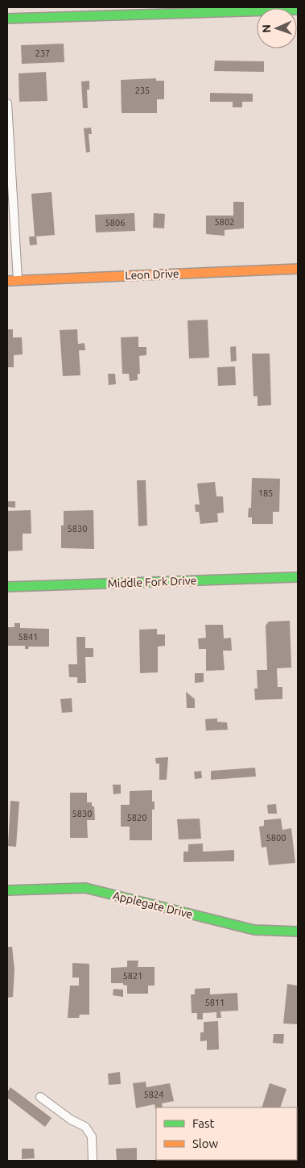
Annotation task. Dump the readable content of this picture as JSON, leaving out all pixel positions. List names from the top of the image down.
{
  "streets": {
    "street": ["Leon Drive", "Middle Fork Drive", "Applegate Drive"]
  },
  "house_numbers": [
    "237",
    "235",
    "5802",
    "5806",
    "185",
    "5830",
    "5841",
    "5830",
    "5820",
    "5800",
    "5821",
    "5811",
    "5824"
  ],
  "legend": ["Fast", "Slow"],
  "north": "left"
}
